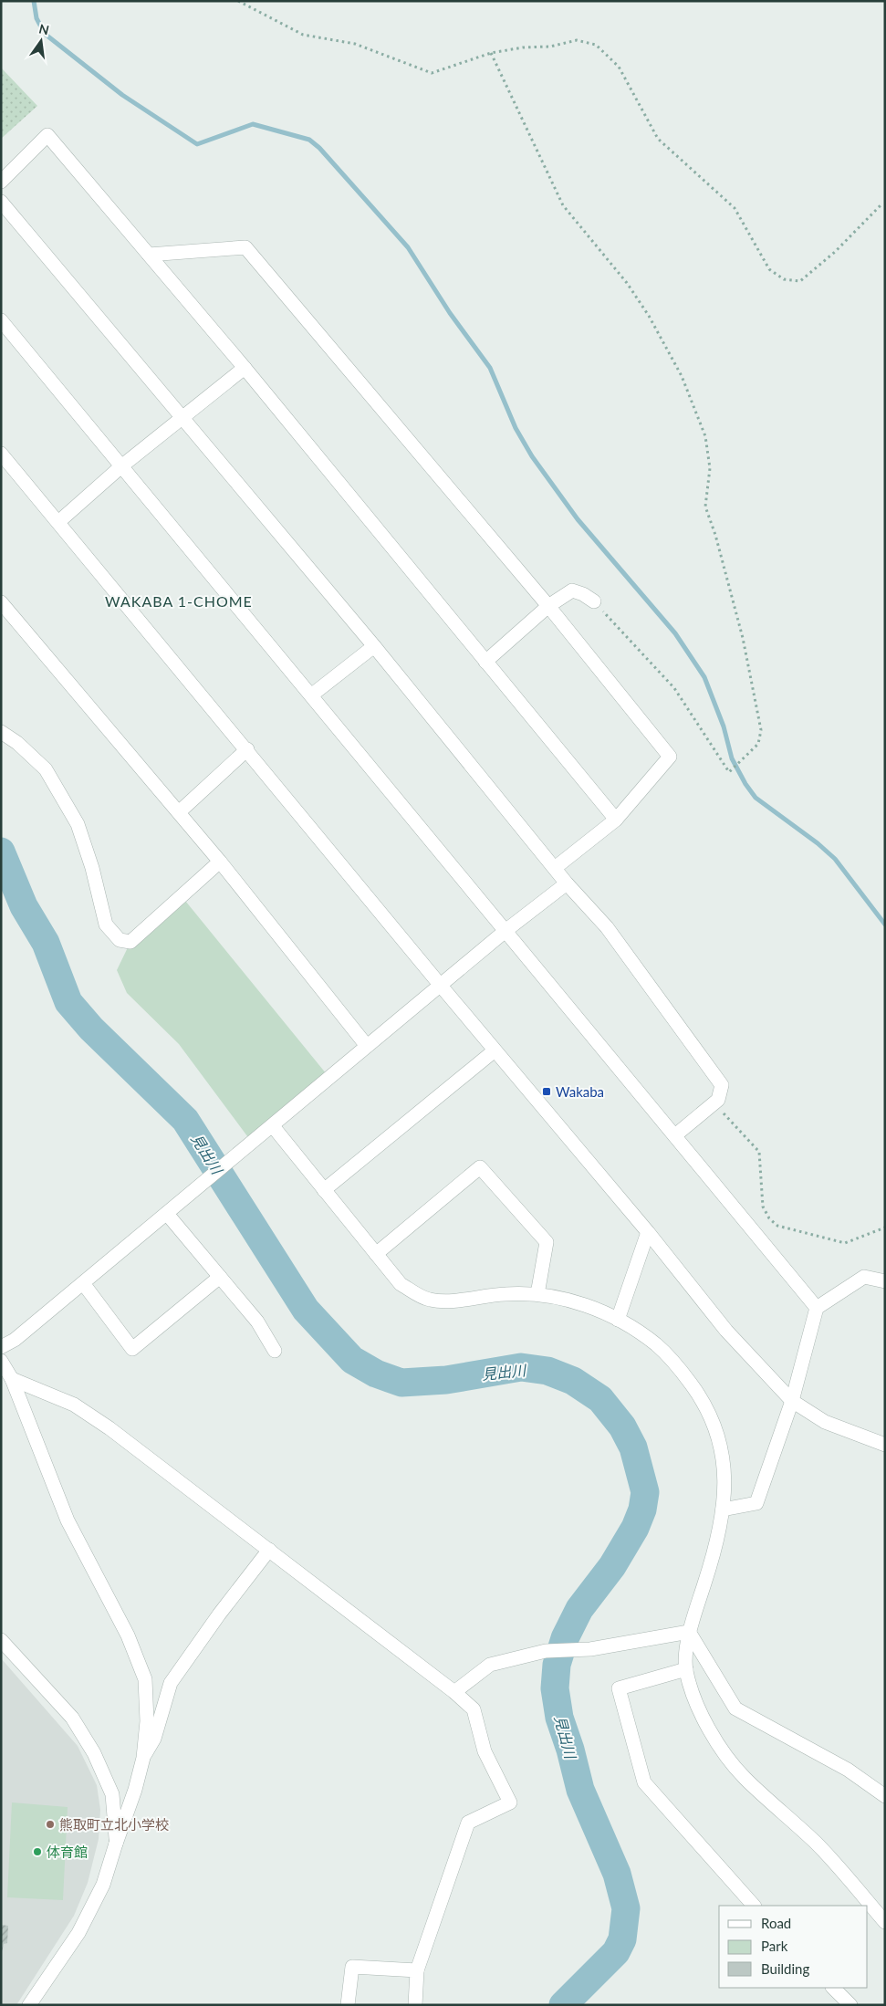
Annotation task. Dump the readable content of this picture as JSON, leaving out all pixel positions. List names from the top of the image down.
{
  "districts": ["WAKABA 1-CHOME"],
  "water": ["見出川"],
  "places": {
    "transit": ["Wakaba"],
    "other": ["熊取町立北小学校", "体育館"]
  },
  "legend": ["Road", "Park", "Building"],
  "north": "top"
}
